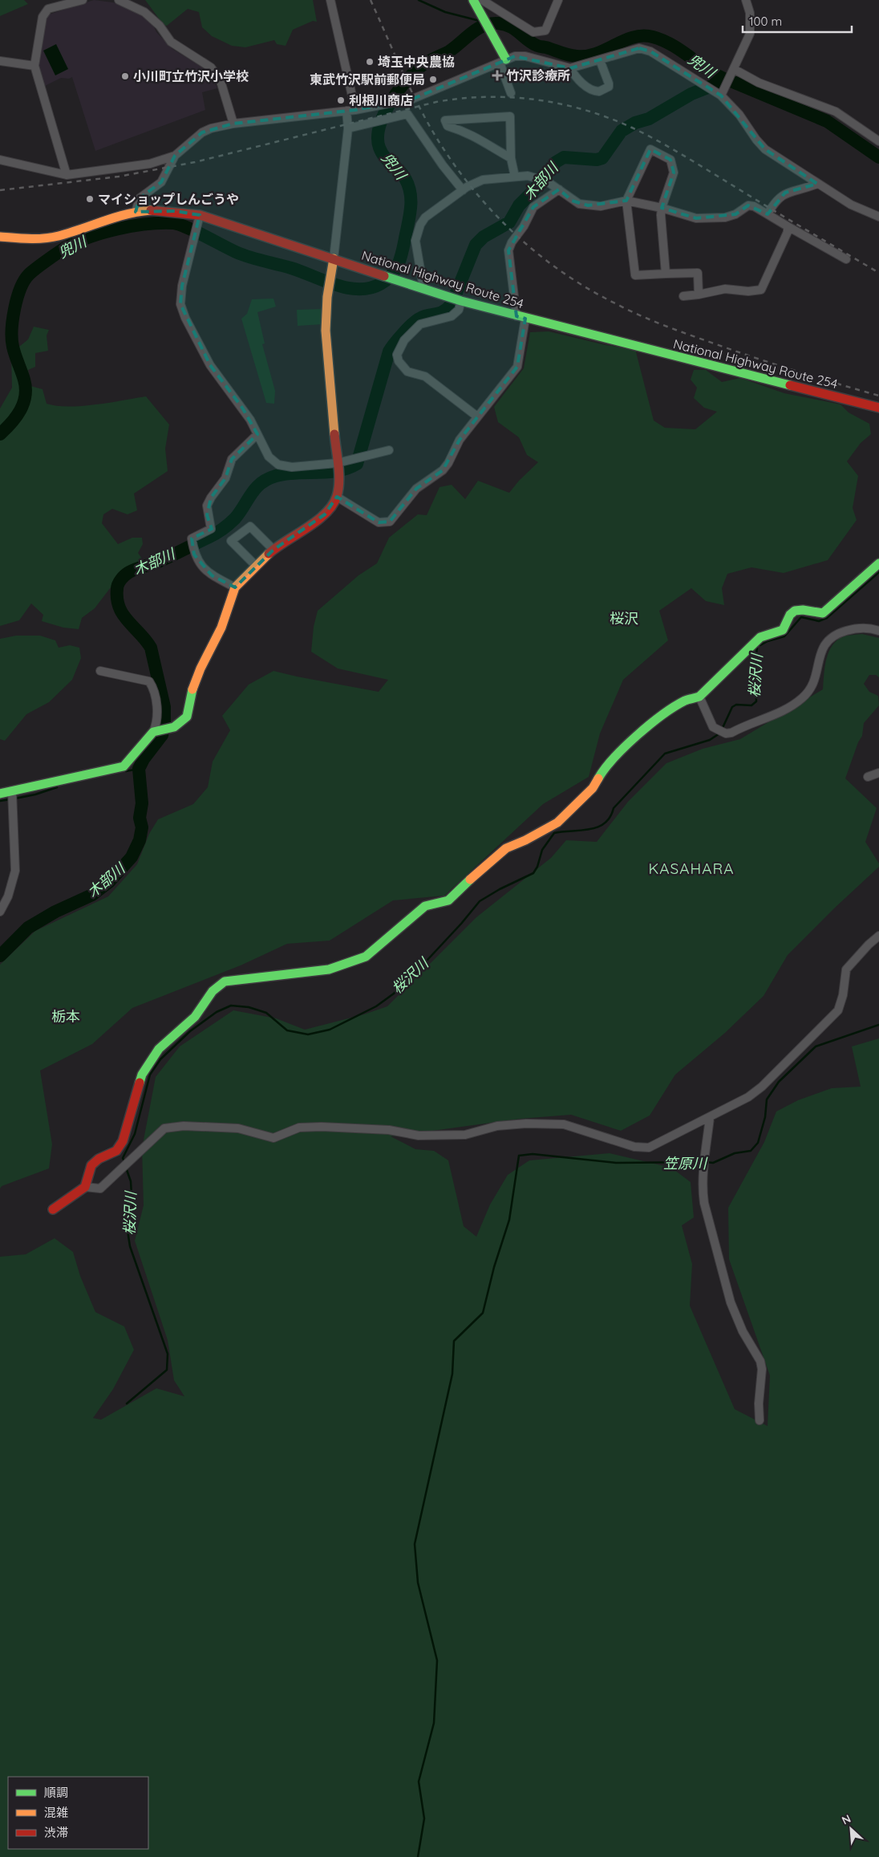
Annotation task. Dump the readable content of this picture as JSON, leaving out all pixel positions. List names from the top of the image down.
{
  "streets": {
    "main road": ["National Highway Route 254"]
  },
  "districts": ["桜沢", "KASAHARA", "栃本"],
  "water": [
    "兜川",
    "木部川",
    "桜沢川",
    "笠原川"
  ],
  "places": {
    "other": [
      "埼玉中央農協",
      "小川町立竹沢小学校",
      "東武竹沢駅前郵便局",
      "利根川商店",
      "マイショップしんごうや"
    ],
    "health": ["竹沢診療所"]
  },
  "legend": ["順調", "混雑", "渋滞"],
  "scale_bar": "100 m",
  "north": "top left"
}
